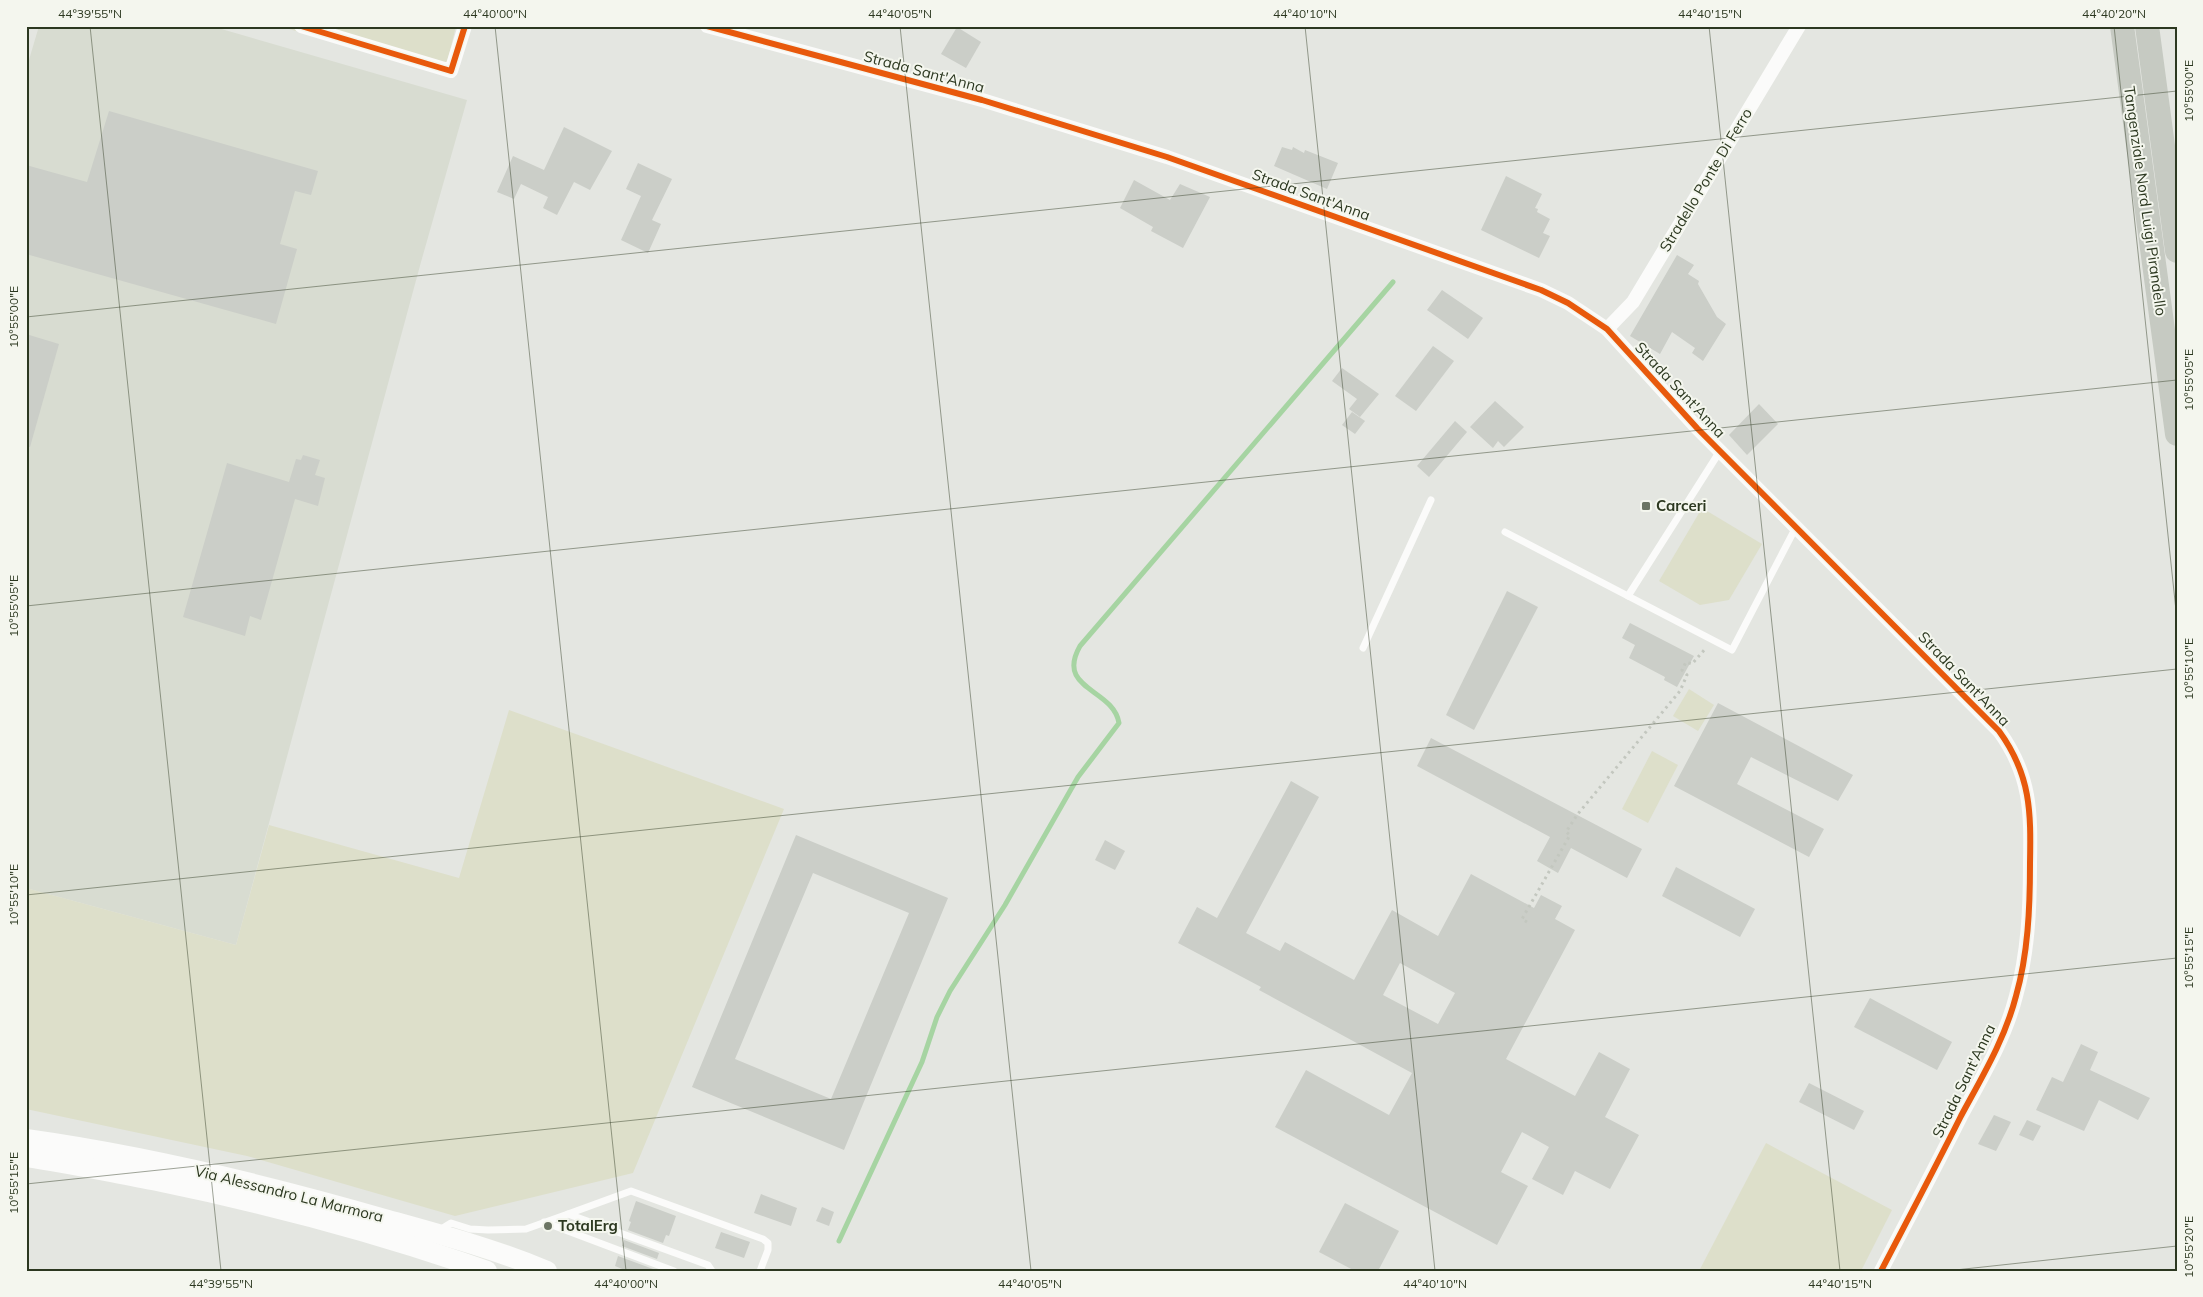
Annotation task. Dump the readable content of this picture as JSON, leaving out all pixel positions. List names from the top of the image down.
{
  "streets": {
    "highway": ["Tangenziale Nord Luigi Pirandello"],
    "main road": ["Via Alessandro La Marmora"],
    "street": ["Strada Sant'Anna", "Stradello Ponte Di Ferro"]
  },
  "crossings": [
    ["Strada Sant'Anna", "Stradello Ponte Di Ferro"]
  ],
  "places": {
    "transit": ["Carceri"],
    "other": ["TotalErg"]
  },
  "coordinates": [
    "44°39'55\"N",
    "44°40'00\"N",
    "44°40'05\"N",
    "44°40'10\"N",
    "44°40'15\"N",
    "44°40'20\"N",
    "10°55'00\"E",
    "10°55'05\"E",
    "10°55'10\"E",
    "10°55'15\"E",
    "10°55'20\"E"
  ]
}
